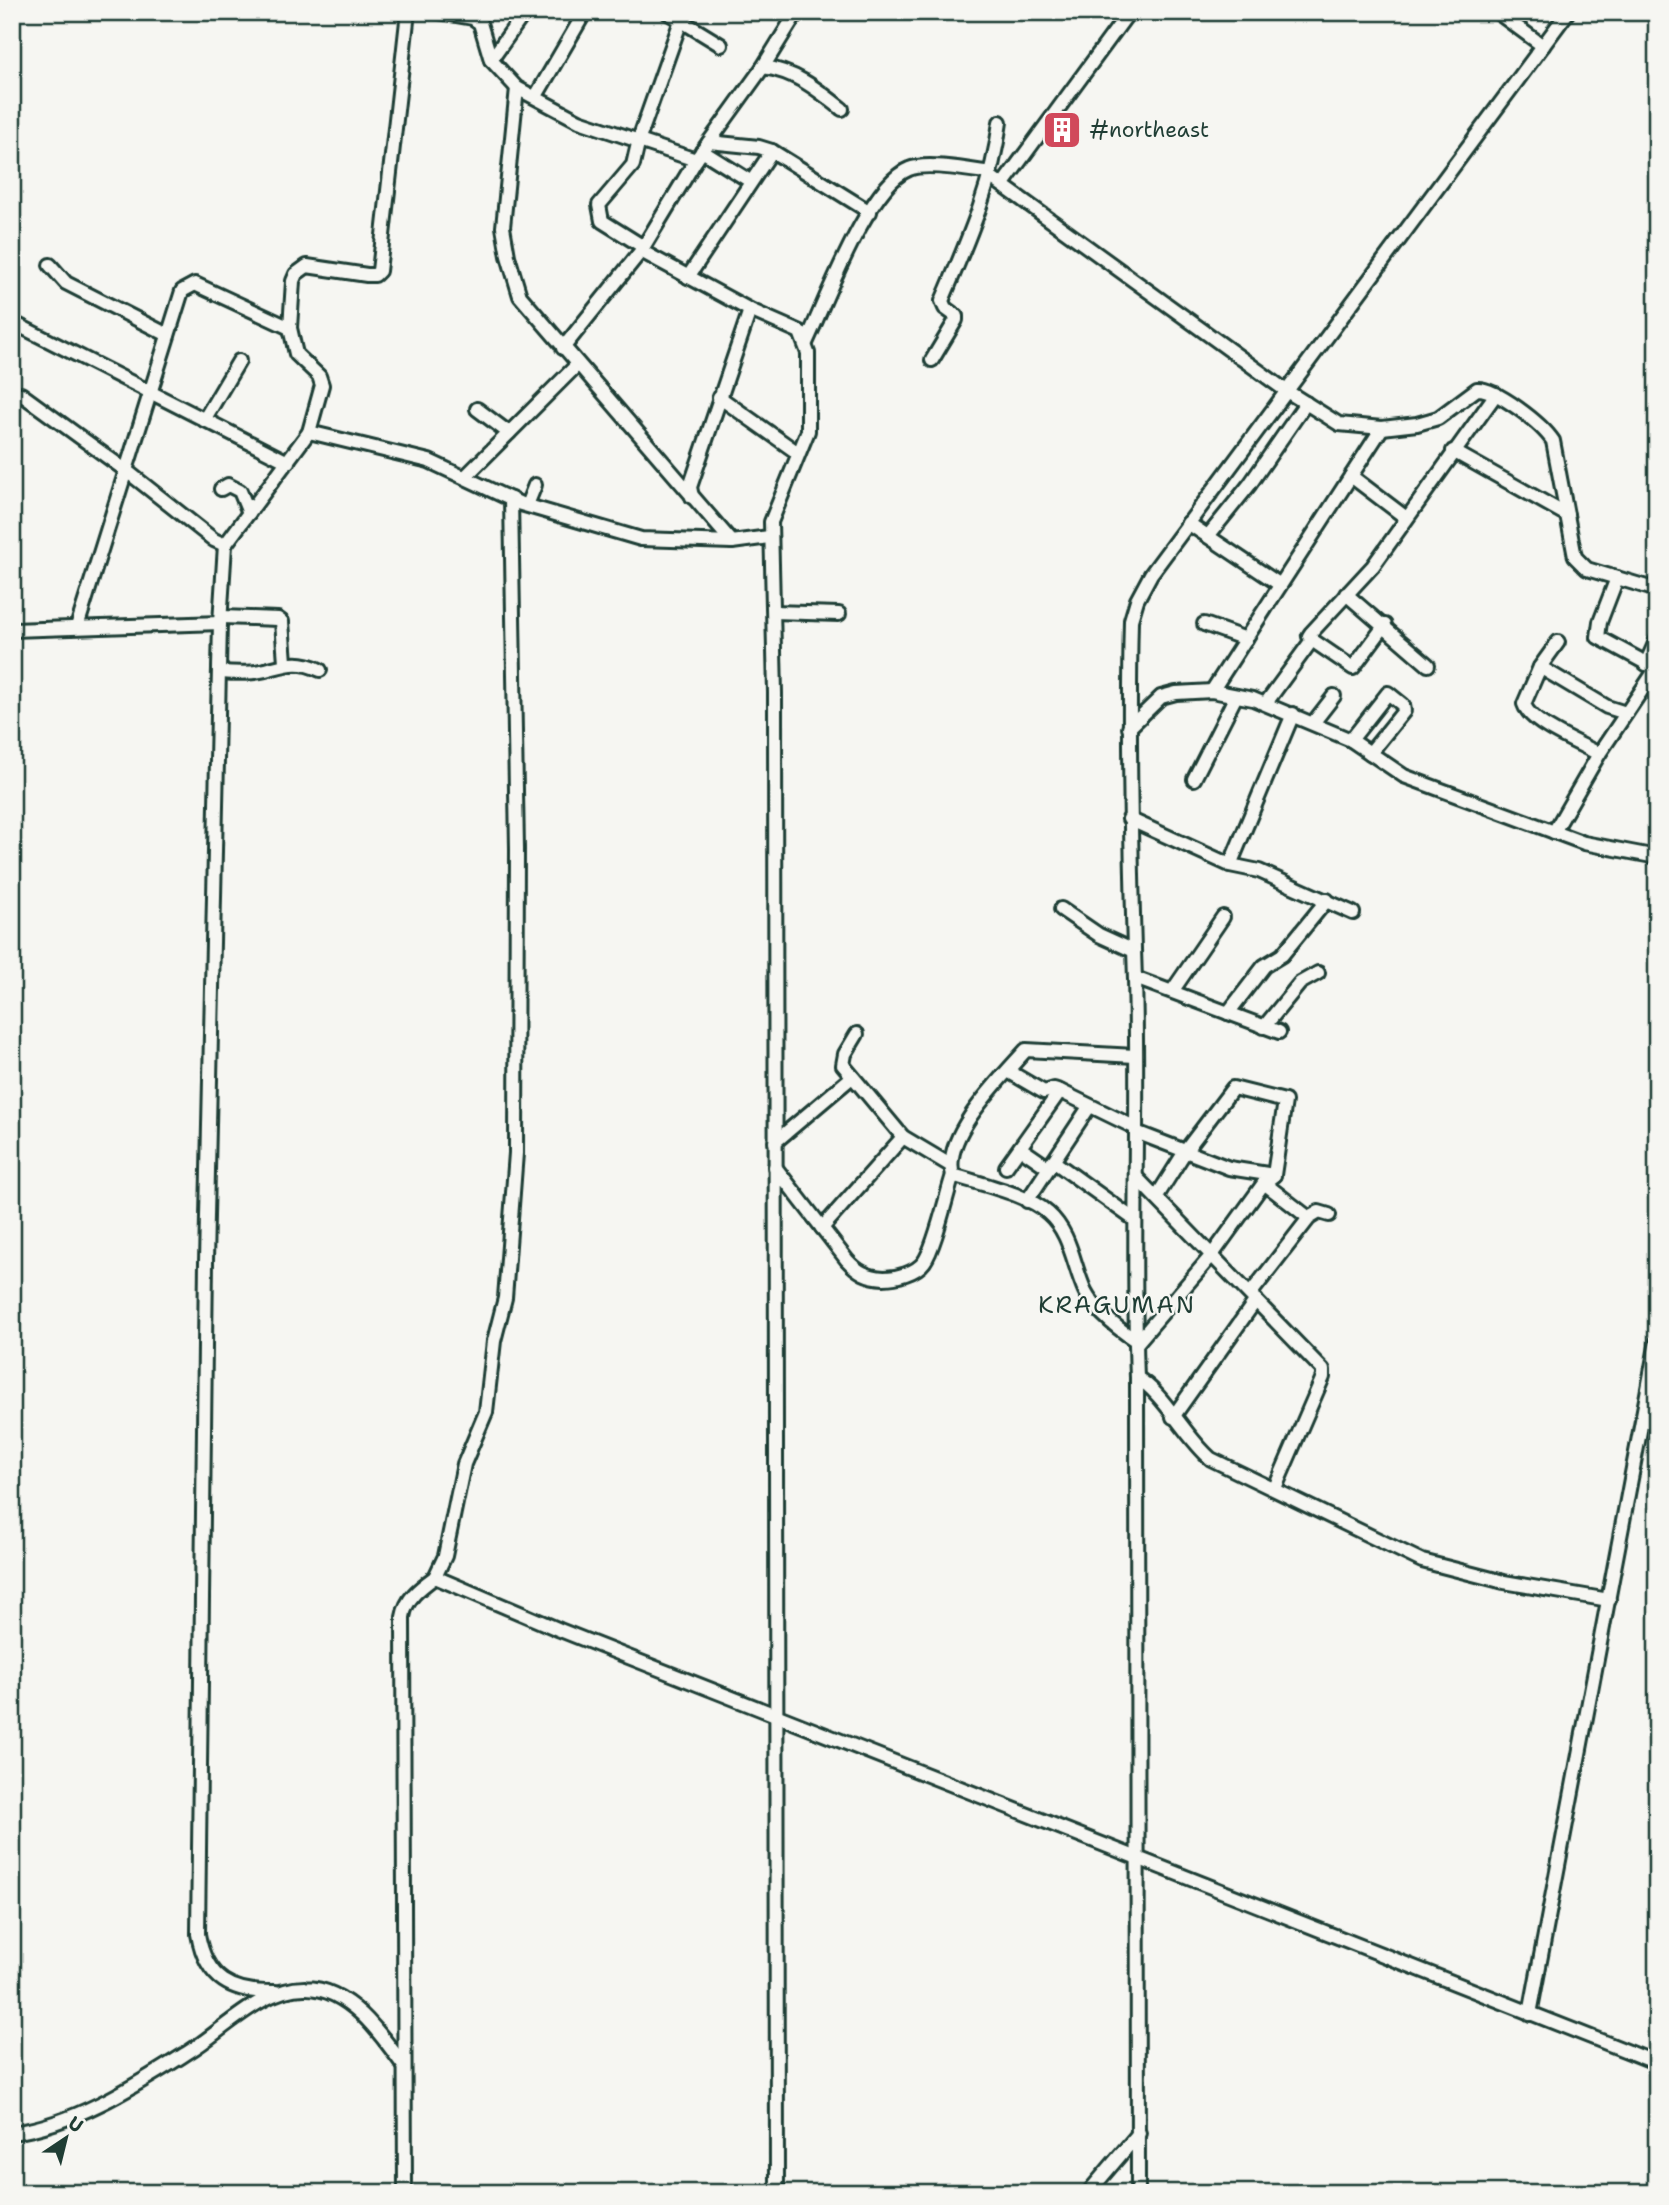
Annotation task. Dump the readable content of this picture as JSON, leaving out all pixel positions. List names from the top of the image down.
{
  "districts": ["KRAGUMAN"],
  "places": {
    "building": ["#northeast"]
  },
  "north": "top right"
}
